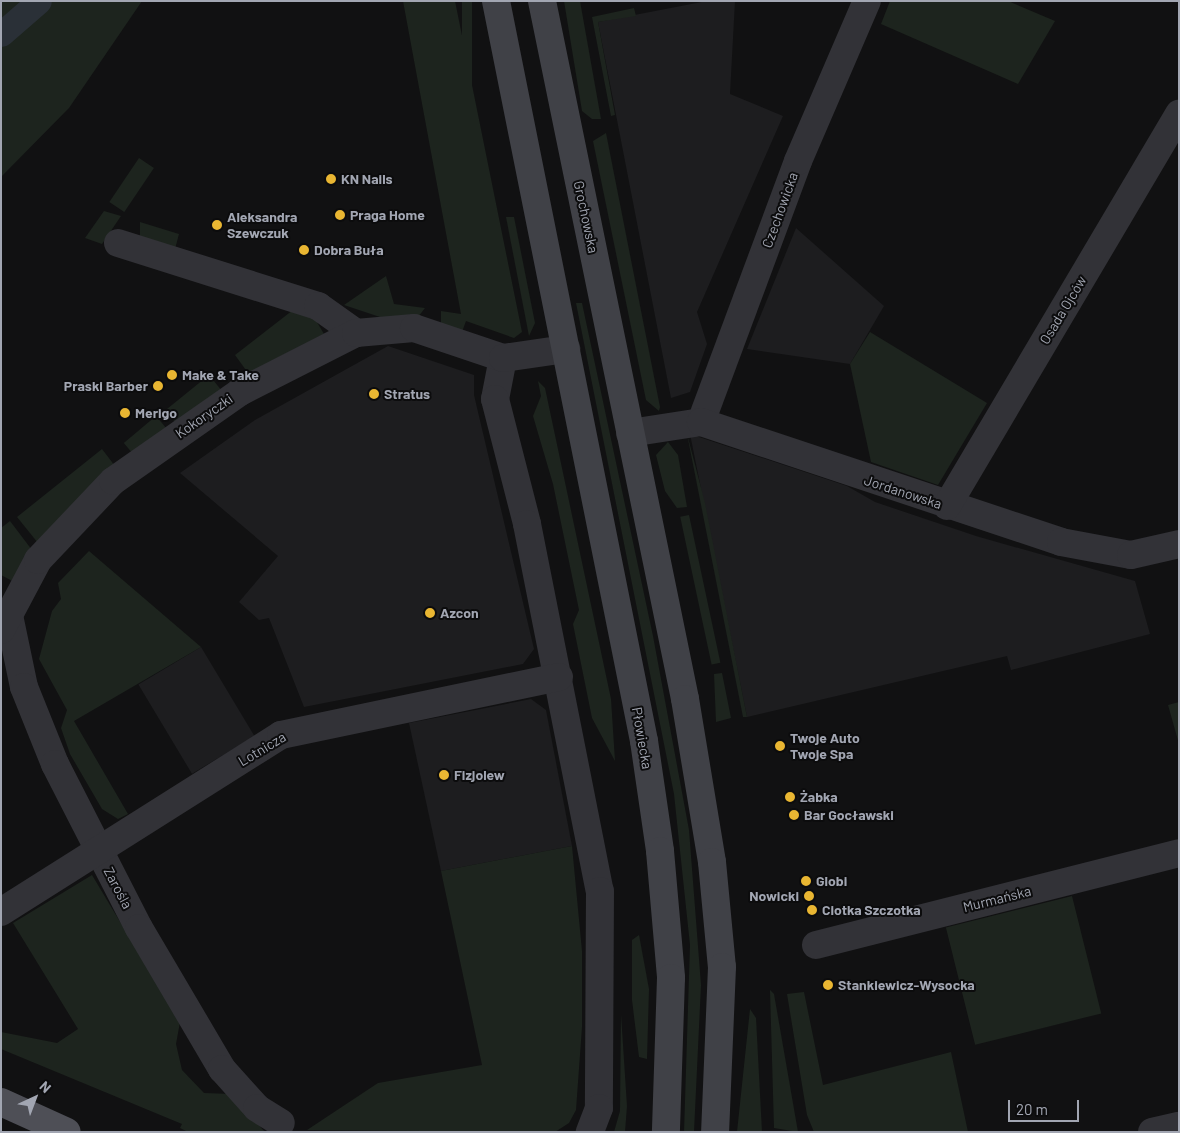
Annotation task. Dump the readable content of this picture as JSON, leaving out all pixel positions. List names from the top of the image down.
{
  "streets": {
    "main road": ["Grochowska", "Płowiecka"],
    "street": [
      "Czechowicka",
      "Osada Ojców",
      "Kokoryczki",
      "Jordanowska",
      "Lotnicza",
      "Zarośla",
      "Murmańska"
    ]
  },
  "crossings": [
    ["Czechowicka", "Jordanowska"],
    ["Grochowska", "Jordanowska"],
    ["Osada Ojców", "Jordanowska"],
    ["Kokoryczki", "Płowiecka"],
    ["Kokoryczki", "Zarośla"],
    ["Lotnicza", "Zarośla"]
  ],
  "places": [
    "KN Nails",
    "Praga Home",
    "Aleksandra Szewczuk",
    "Dobra Buła",
    "Make & Take",
    "Praski Barber",
    "Stratus",
    "Merigo",
    "Azcon",
    "Twoje Auto Twoje Spa",
    "Fizjolew",
    "Żabka",
    "Bar Gocławski",
    "Globi",
    "Nowicki",
    "Ciotka Szczotka",
    "Stankiewicz-Wysocka"
  ],
  "scale_bar": "20 m",
  "north": "top right"
}
